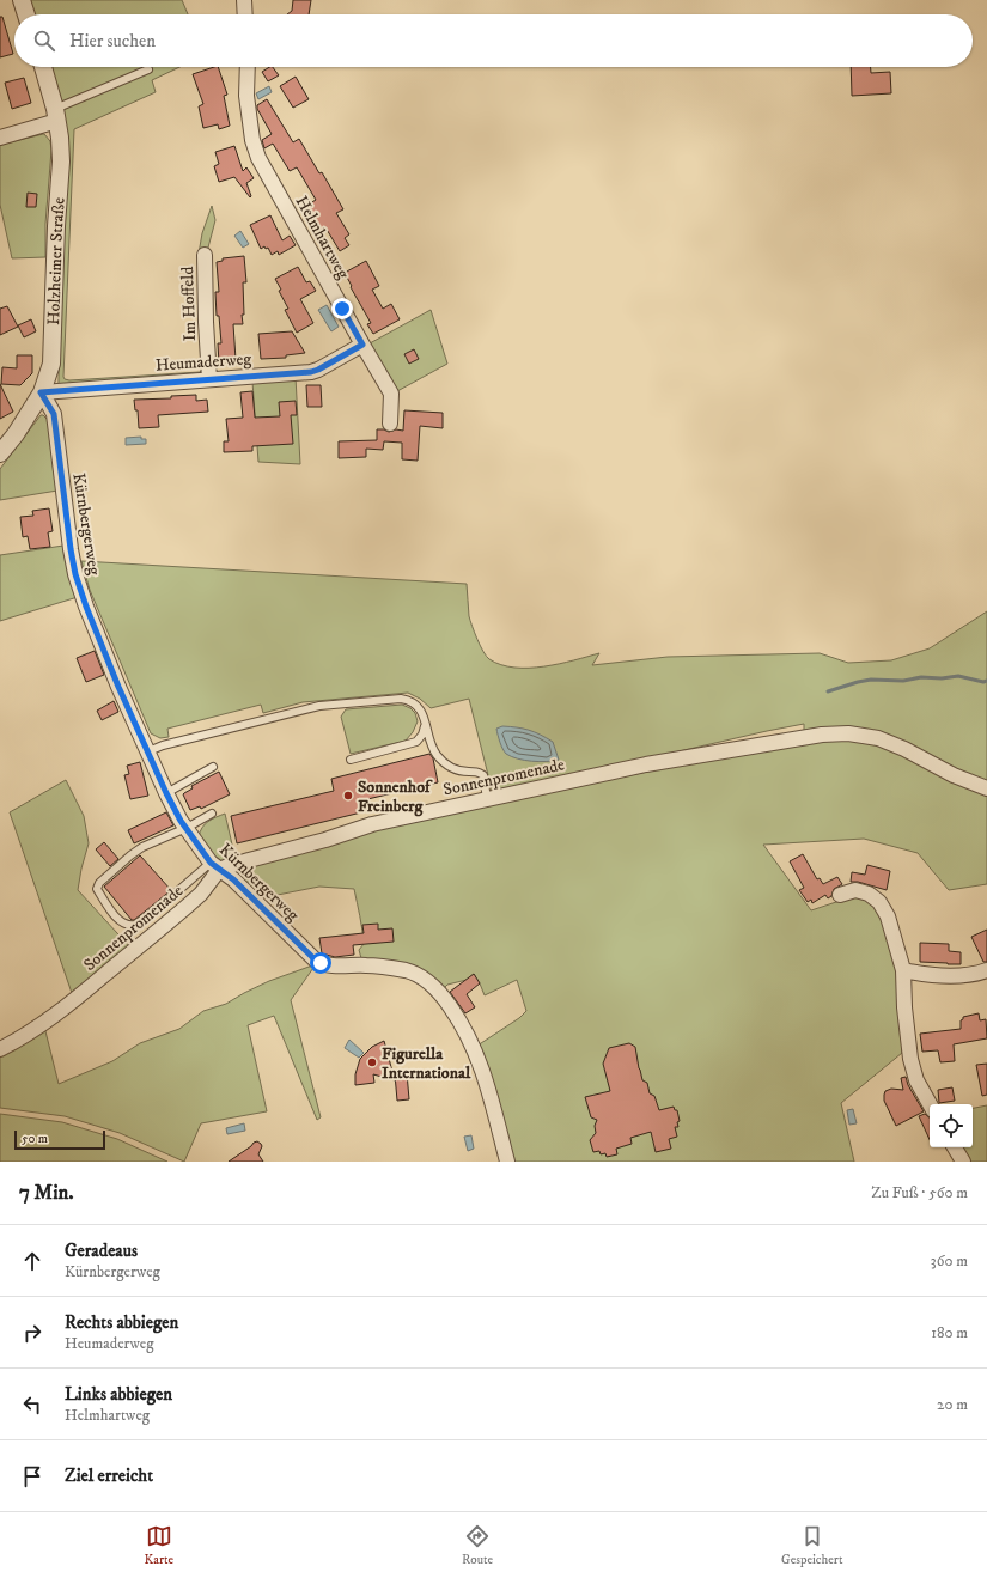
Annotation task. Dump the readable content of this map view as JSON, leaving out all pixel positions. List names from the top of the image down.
{
  "streets": {
    "street": [
      "Helmhartweg",
      "Holzheimer Straße",
      "Im Hoffeld",
      "Heumaderweg",
      "Kürnbergerweg",
      "Sonnenpromenade"
    ]
  },
  "crossings": [
    ["Helmhartweg", "Heumaderweg"],
    ["Holzheimer Straße", "Heumaderweg"],
    ["Holzheimer Straße", "Kürnbergerweg"],
    ["Im Hoffeld", "Heumaderweg"],
    ["Heumaderweg", "Kürnbergerweg"],
    ["Kürnbergerweg", "Sonnenpromenade"]
  ],
  "places": ["Sonnenhof Freinberg", "Figurella International"],
  "scale_bar": "50 m",
  "page": {
    "search": "Hier suchen",
    "scale": "50 m",
    "heading": ["7 Min.", "Zu Fuß · 560 m"],
    "list": [
      ["Geradeaus", "Kürnbergerweg", "360 m"],
      ["Rechts abbiegen", "Heumaderweg", "180 m"],
      ["Links abbiegen", "Helmhartweg", "20 m"],
      "Ziel erreicht"
    ],
    "nav": ["Karte", "Route", "Gespeichert"]
  }
}
